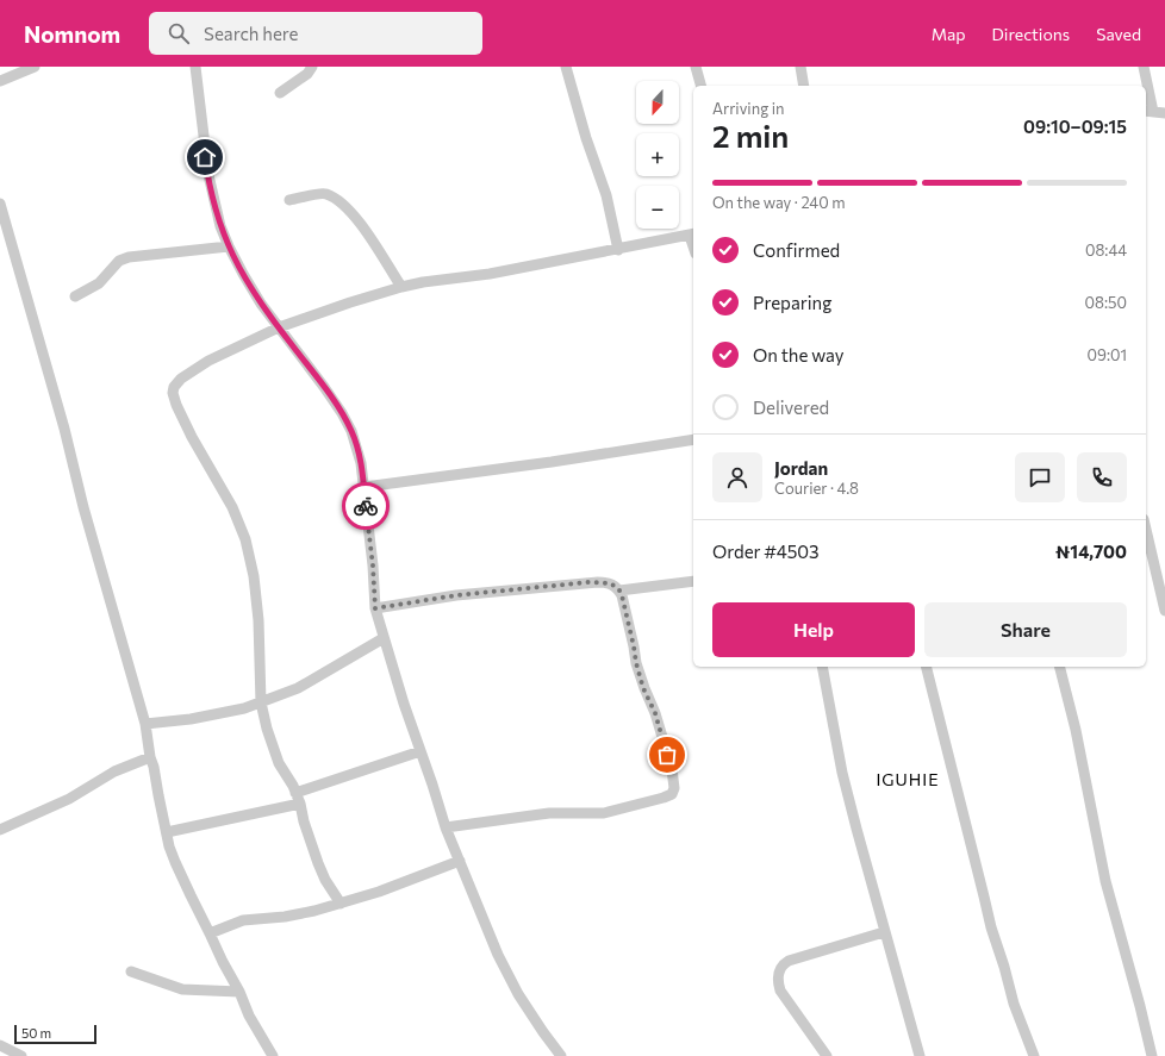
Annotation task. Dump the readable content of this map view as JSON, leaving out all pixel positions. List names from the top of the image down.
{
  "districts": ["IGUHIE"],
  "scale_bar": "50 m",
  "north": "bottom",
  "page": {
    "header": "Nomnom",
    "search": "Search here",
    "nav": ["Map", "Directions", "Saved"],
    "map_buttons": ["+", "−"],
    "heading": ["2 min", "Arriving in", "09:10–09:15"],
    "panel": [
      "Jordan",
      "Courier · 4.8",
      "Order #4503",
      "₦14,700"
    ],
    "bar": "On the way · 240 m",
    "list": [
      ["Confirmed", "08:44"],
      ["Preparing", "08:50"],
      ["On the way", "09:01"],
      "Delivered"
    ],
    "buttons": ["Help", "Share"],
    "scale": "50 m"
  }
}
